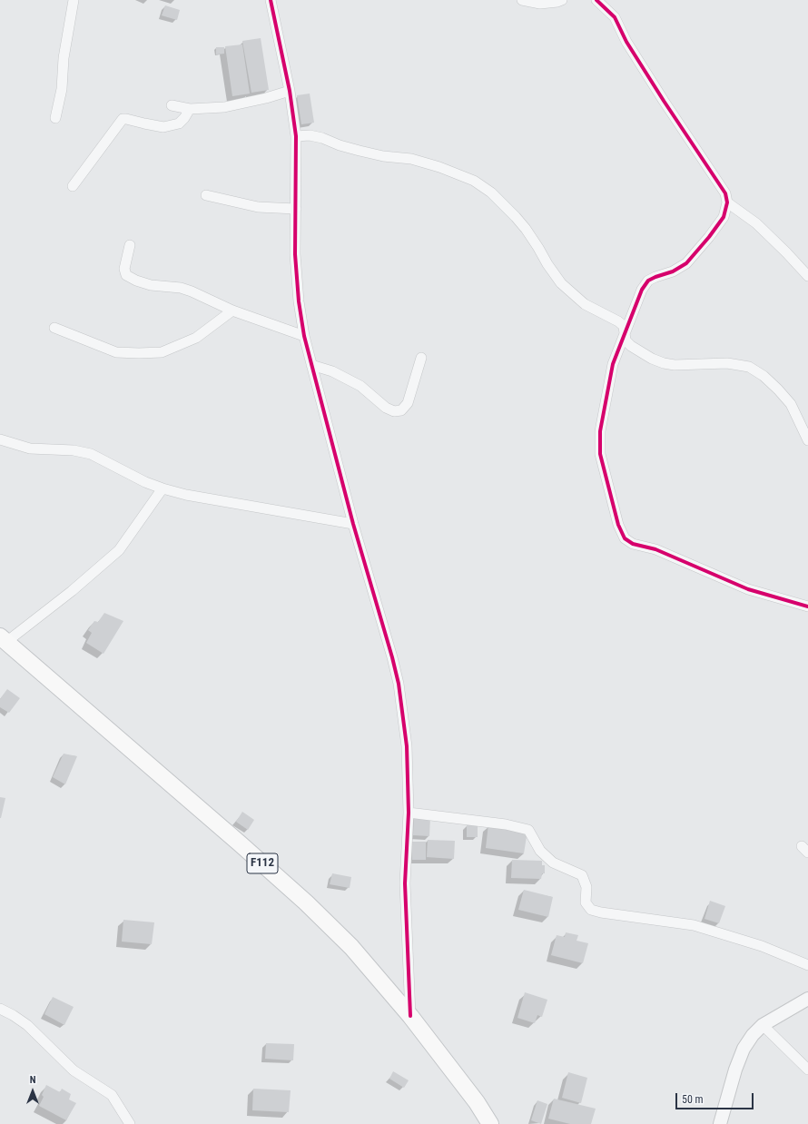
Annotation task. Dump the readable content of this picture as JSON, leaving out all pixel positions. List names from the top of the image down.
{
  "streets": {
    "main road": ["F112"]
  },
  "scale_bar": "50 m",
  "north": "top"
}
